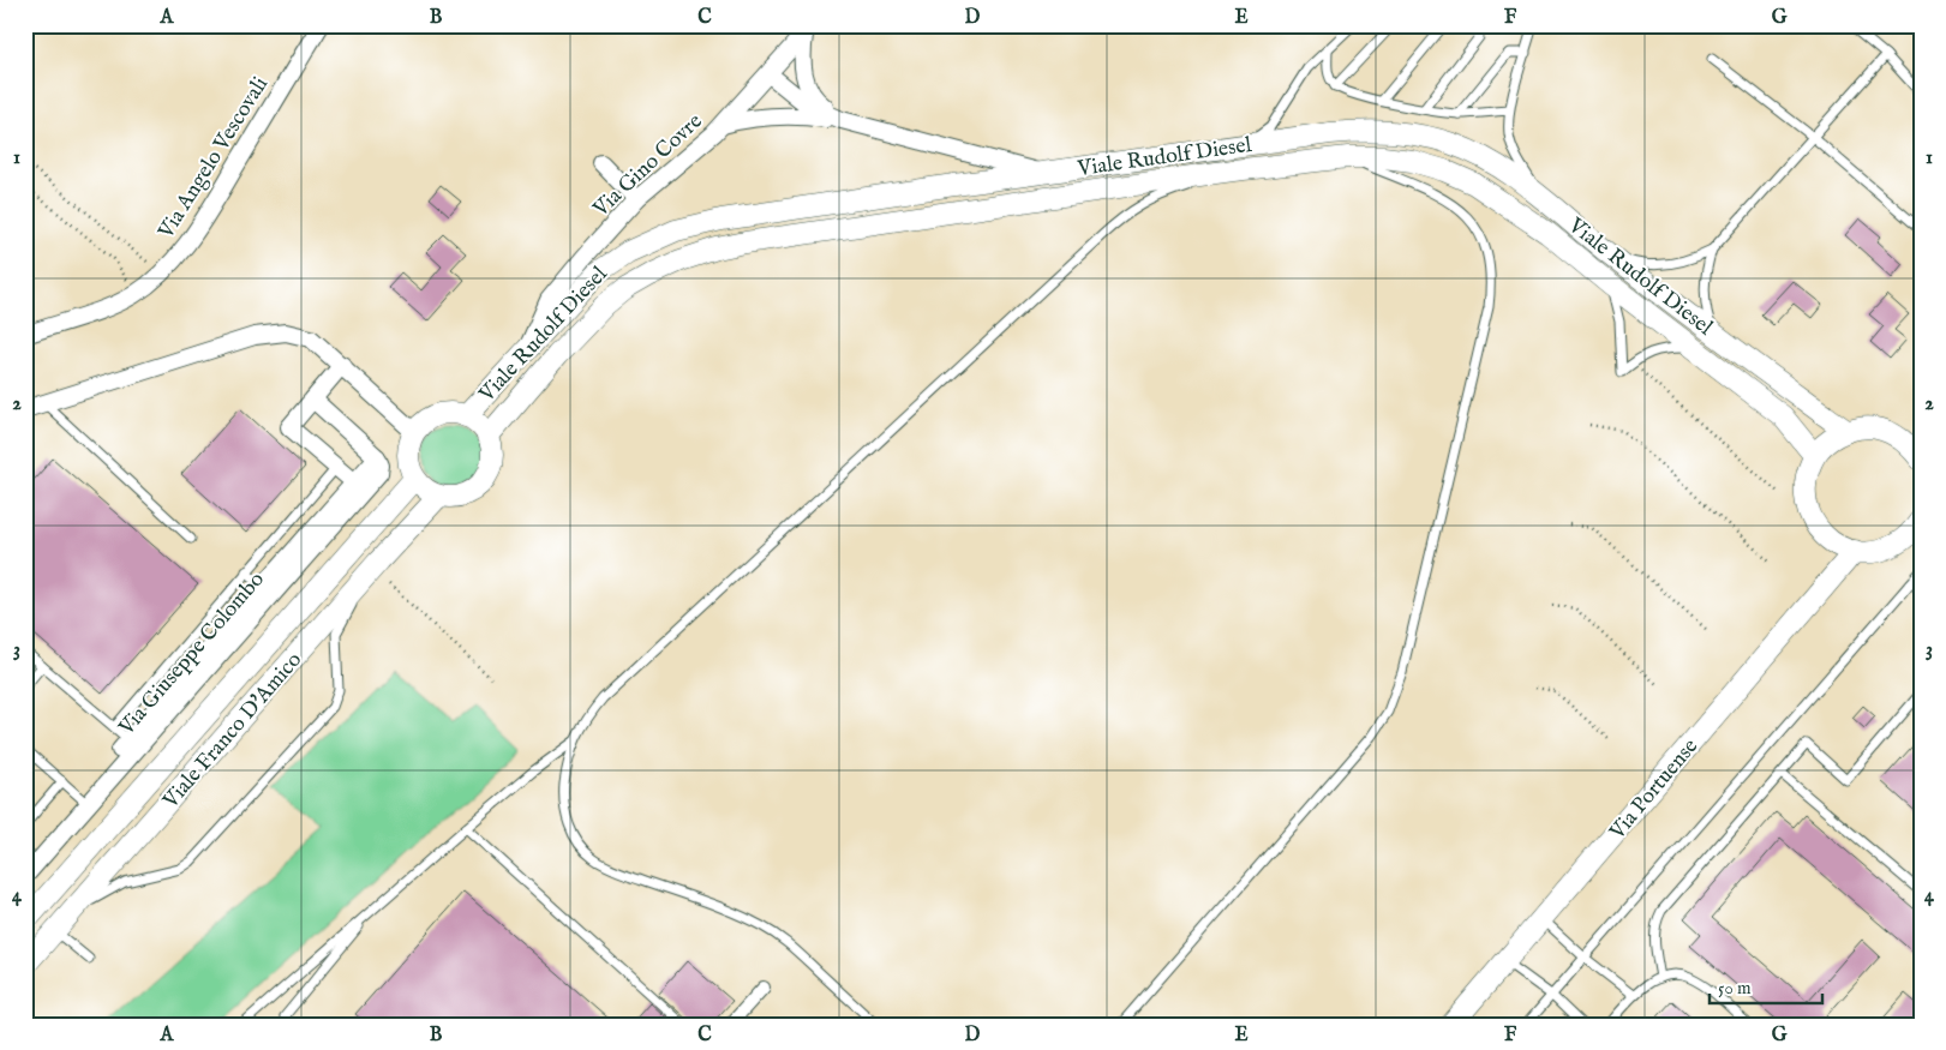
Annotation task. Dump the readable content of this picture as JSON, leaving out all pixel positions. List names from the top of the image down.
{
  "streets": {
    "street": [
      "Viale Rudolf Diesel",
      "Via Angelo Vescovali",
      "Via Gino Covre",
      "Via Giuseppe Colombo",
      "Viale Franco D'Amico",
      "Via Portuense"
    ]
  },
  "crossings": [
    ["Viale Rudolf Diesel", "Via Gino Covre"],
    ["Viale Rudolf Diesel", "Viale Franco D'Amico"]
  ],
  "scale_bar": "50 m",
  "grid": {
    "columns": [
      "A",
      "B",
      "C",
      "D",
      "E",
      "F",
      "G"
    ],
    "rows": [
      "1",
      "2",
      "3",
      "4"
    ]
  }
}
